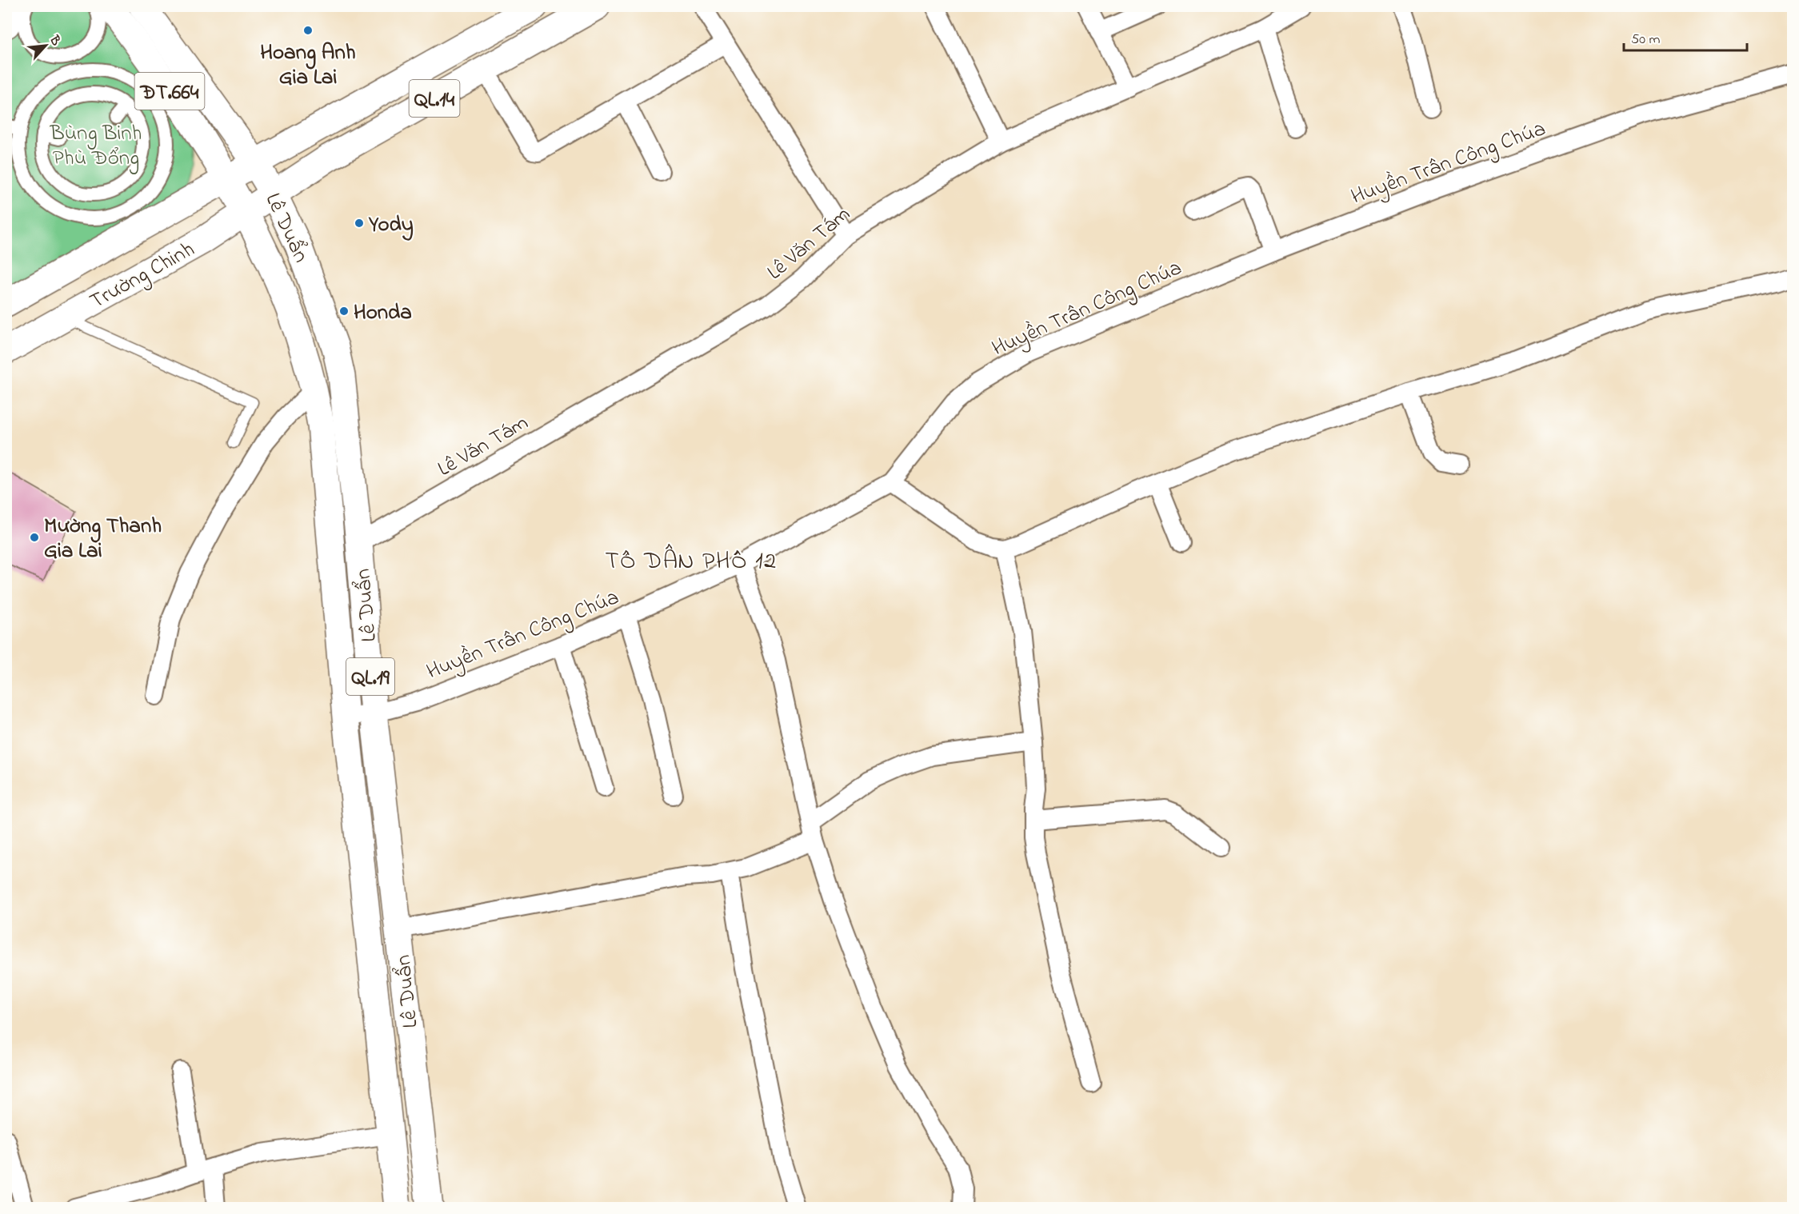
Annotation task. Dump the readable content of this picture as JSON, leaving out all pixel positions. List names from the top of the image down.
{
  "streets": {
    "main road": [
      "ĐT.664",
      "QL.14",
      "Lê Duẩn",
      "Trường Chinh",
      "QL.19"
    ],
    "street": ["Huyền Trân Công Chúa", "Lê Văn Tám"]
  },
  "crossings": [
    ["ĐT.664", "Lê Duẩn"],
    ["ĐT.664", "Trường Chinh"],
    ["QL.14", "Lê Duẩn"],
    ["QL.14", "Trường Chinh"],
    ["Huyền Trân Công Chúa", "Lê Duẩn"],
    ["Lê Duẩn", "Lê Văn Tám"],
    ["Lê Duẩn", "Trường Chinh"]
  ],
  "districts": ["TỔ DÂN PHỐ 12"],
  "parks": ["Bùng Binh Phù Đổng"],
  "places": [
    "Hoang Anh Gia Lai",
    "Yody",
    "Honda",
    "Mường Thanh Gia Lai"
  ],
  "scale_bar": "50 m",
  "north": "top right"
}
